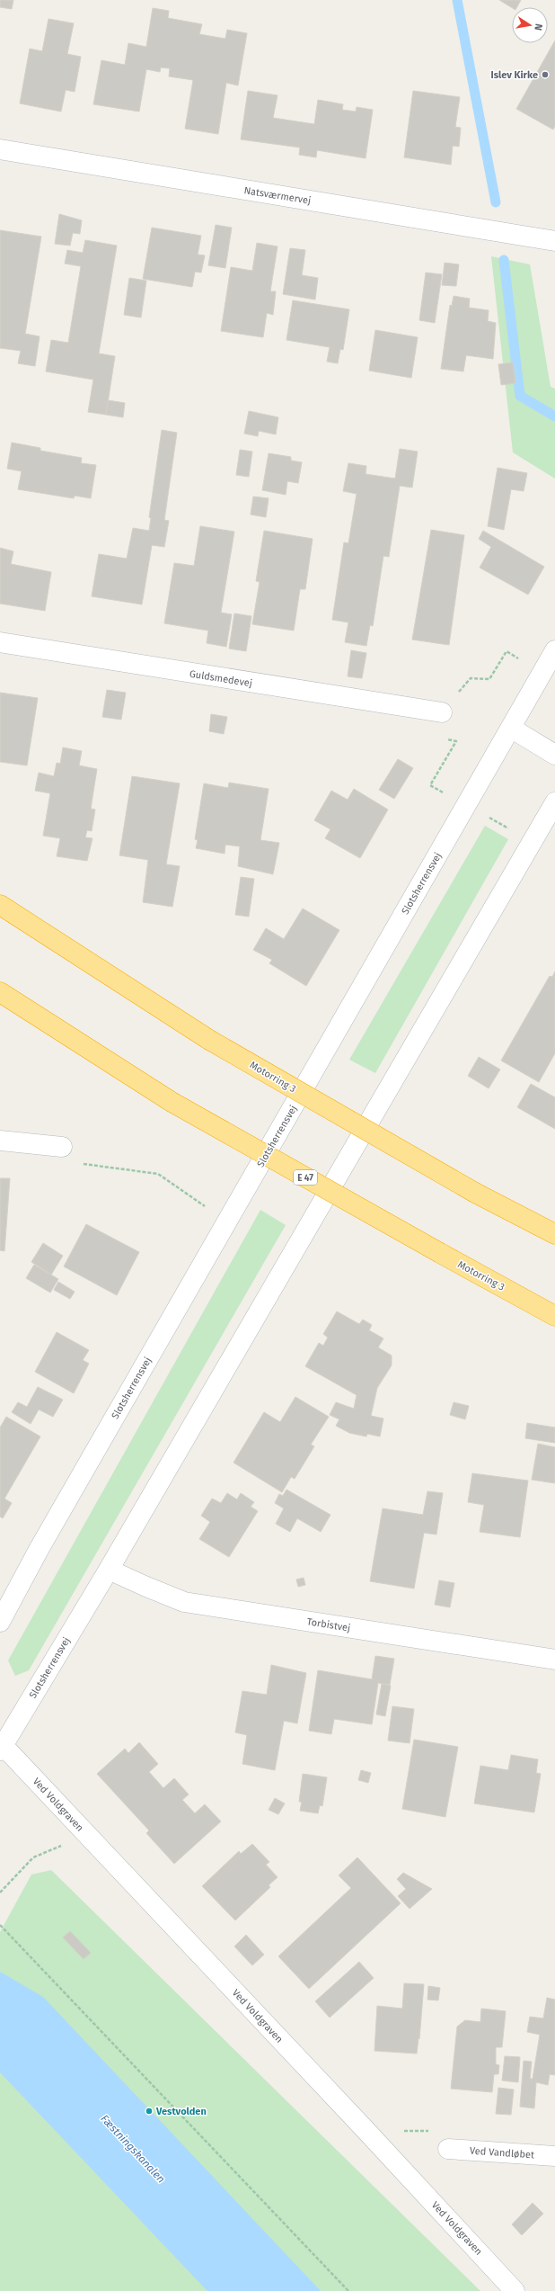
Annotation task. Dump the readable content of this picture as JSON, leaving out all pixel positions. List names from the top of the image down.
{
  "streets": {
    "highway": ["Motorring 3", "E 47"],
    "street": [
      "Natsværmervej",
      "Guldsmedevej",
      "Slotsherrensvej",
      "Torbistvej",
      "Ved Voldgraven",
      "Ved Vandløbet"
    ]
  },
  "crossings": [
    ["Slotsherrensvej", "Torbistvej"],
    ["Slotsherrensvej", "Ved Voldgraven"]
  ],
  "water": ["Fæstningskanalen"],
  "places": ["Islev Kirke", "Vestvolden"],
  "north": "right"
}
